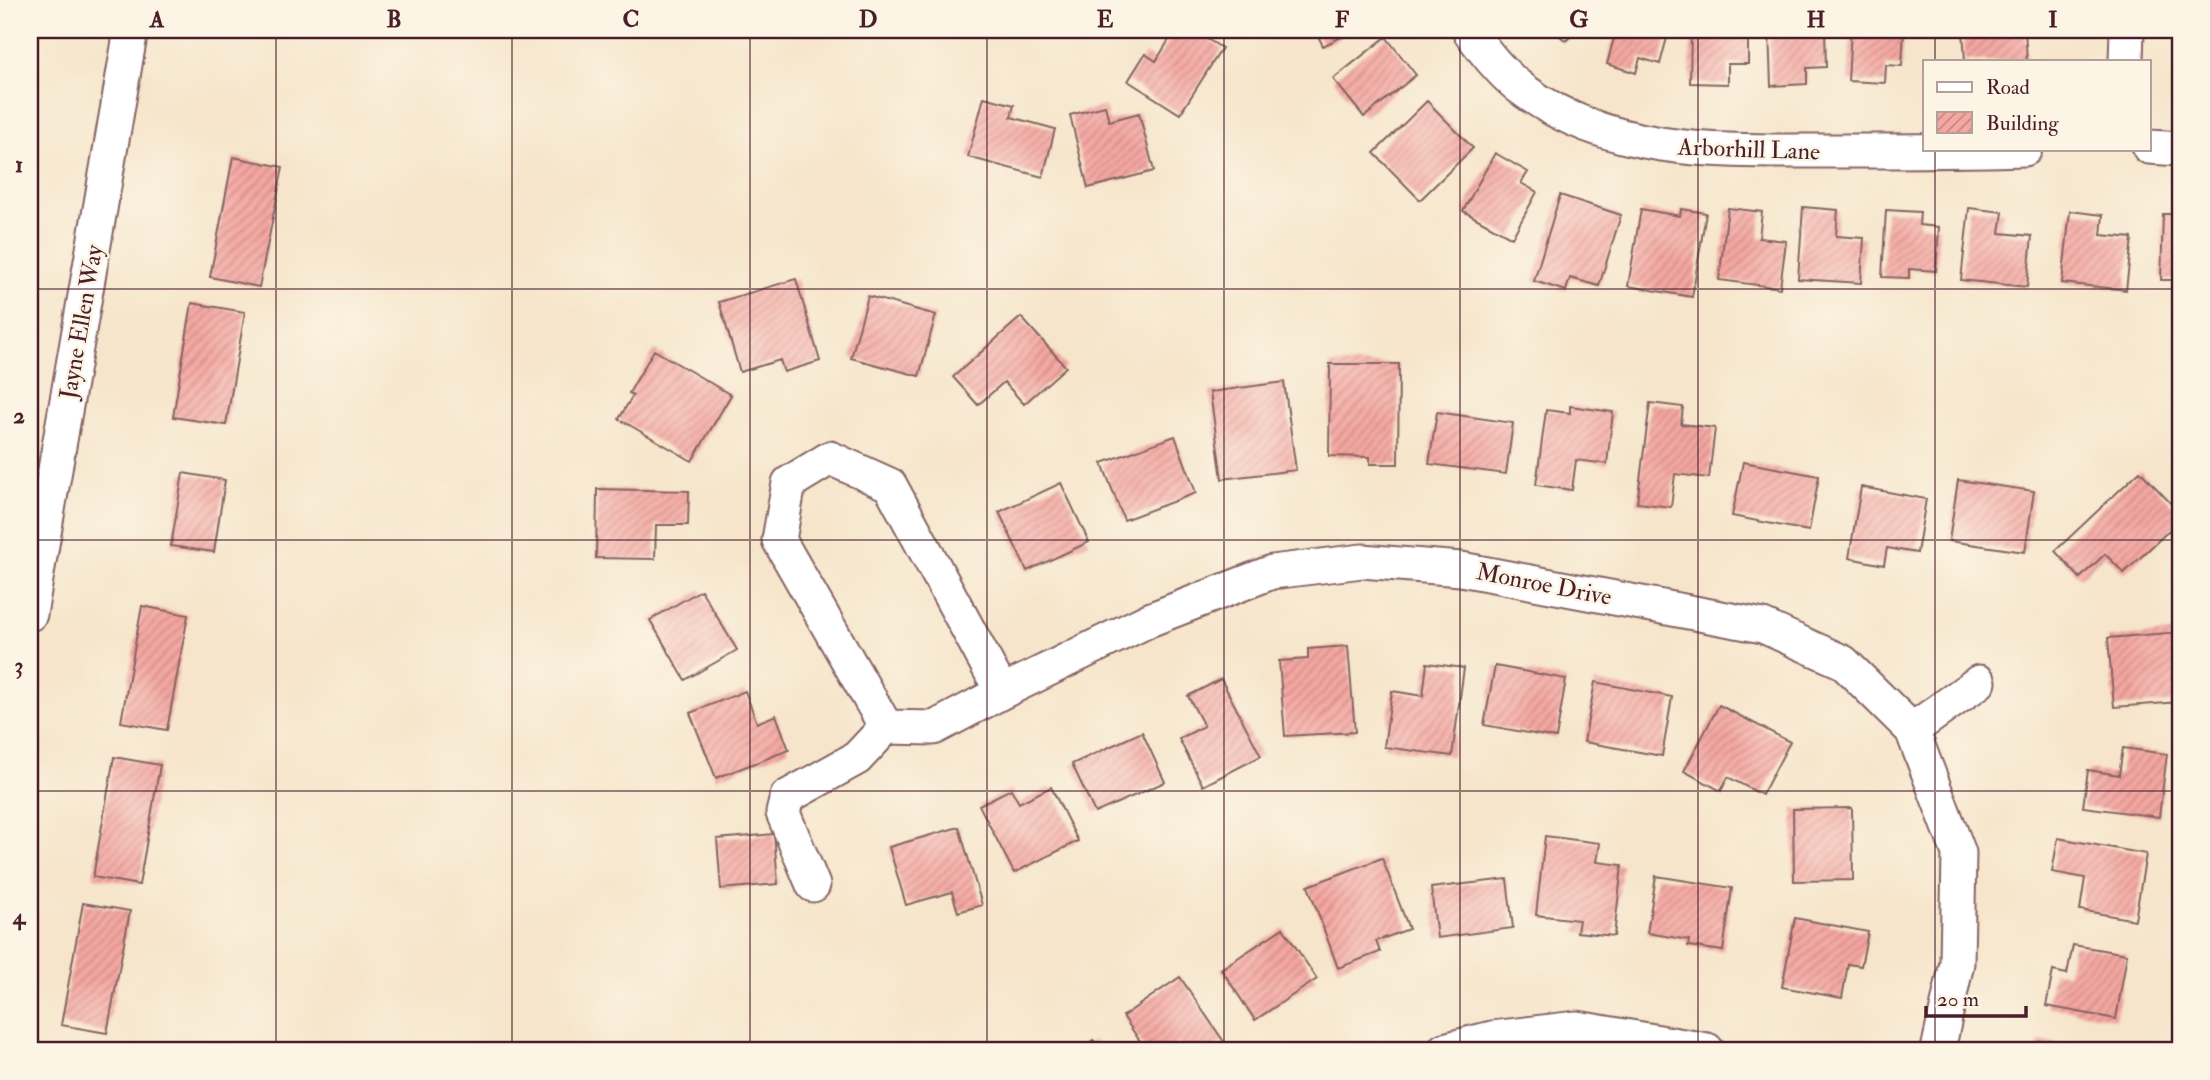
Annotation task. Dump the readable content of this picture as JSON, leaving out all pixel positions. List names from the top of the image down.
{
  "streets": {
    "street": ["Arborhill Lane", "Jayne Ellen Way", "Monroe Drive"]
  },
  "legend": ["Road", "Building"],
  "scale_bar": "20 m",
  "grid": {
    "columns": [
      "A",
      "B",
      "C",
      "D",
      "E",
      "F",
      "G",
      "H",
      "I"
    ],
    "rows": [
      "1",
      "2",
      "3",
      "4"
    ]
  }
}
